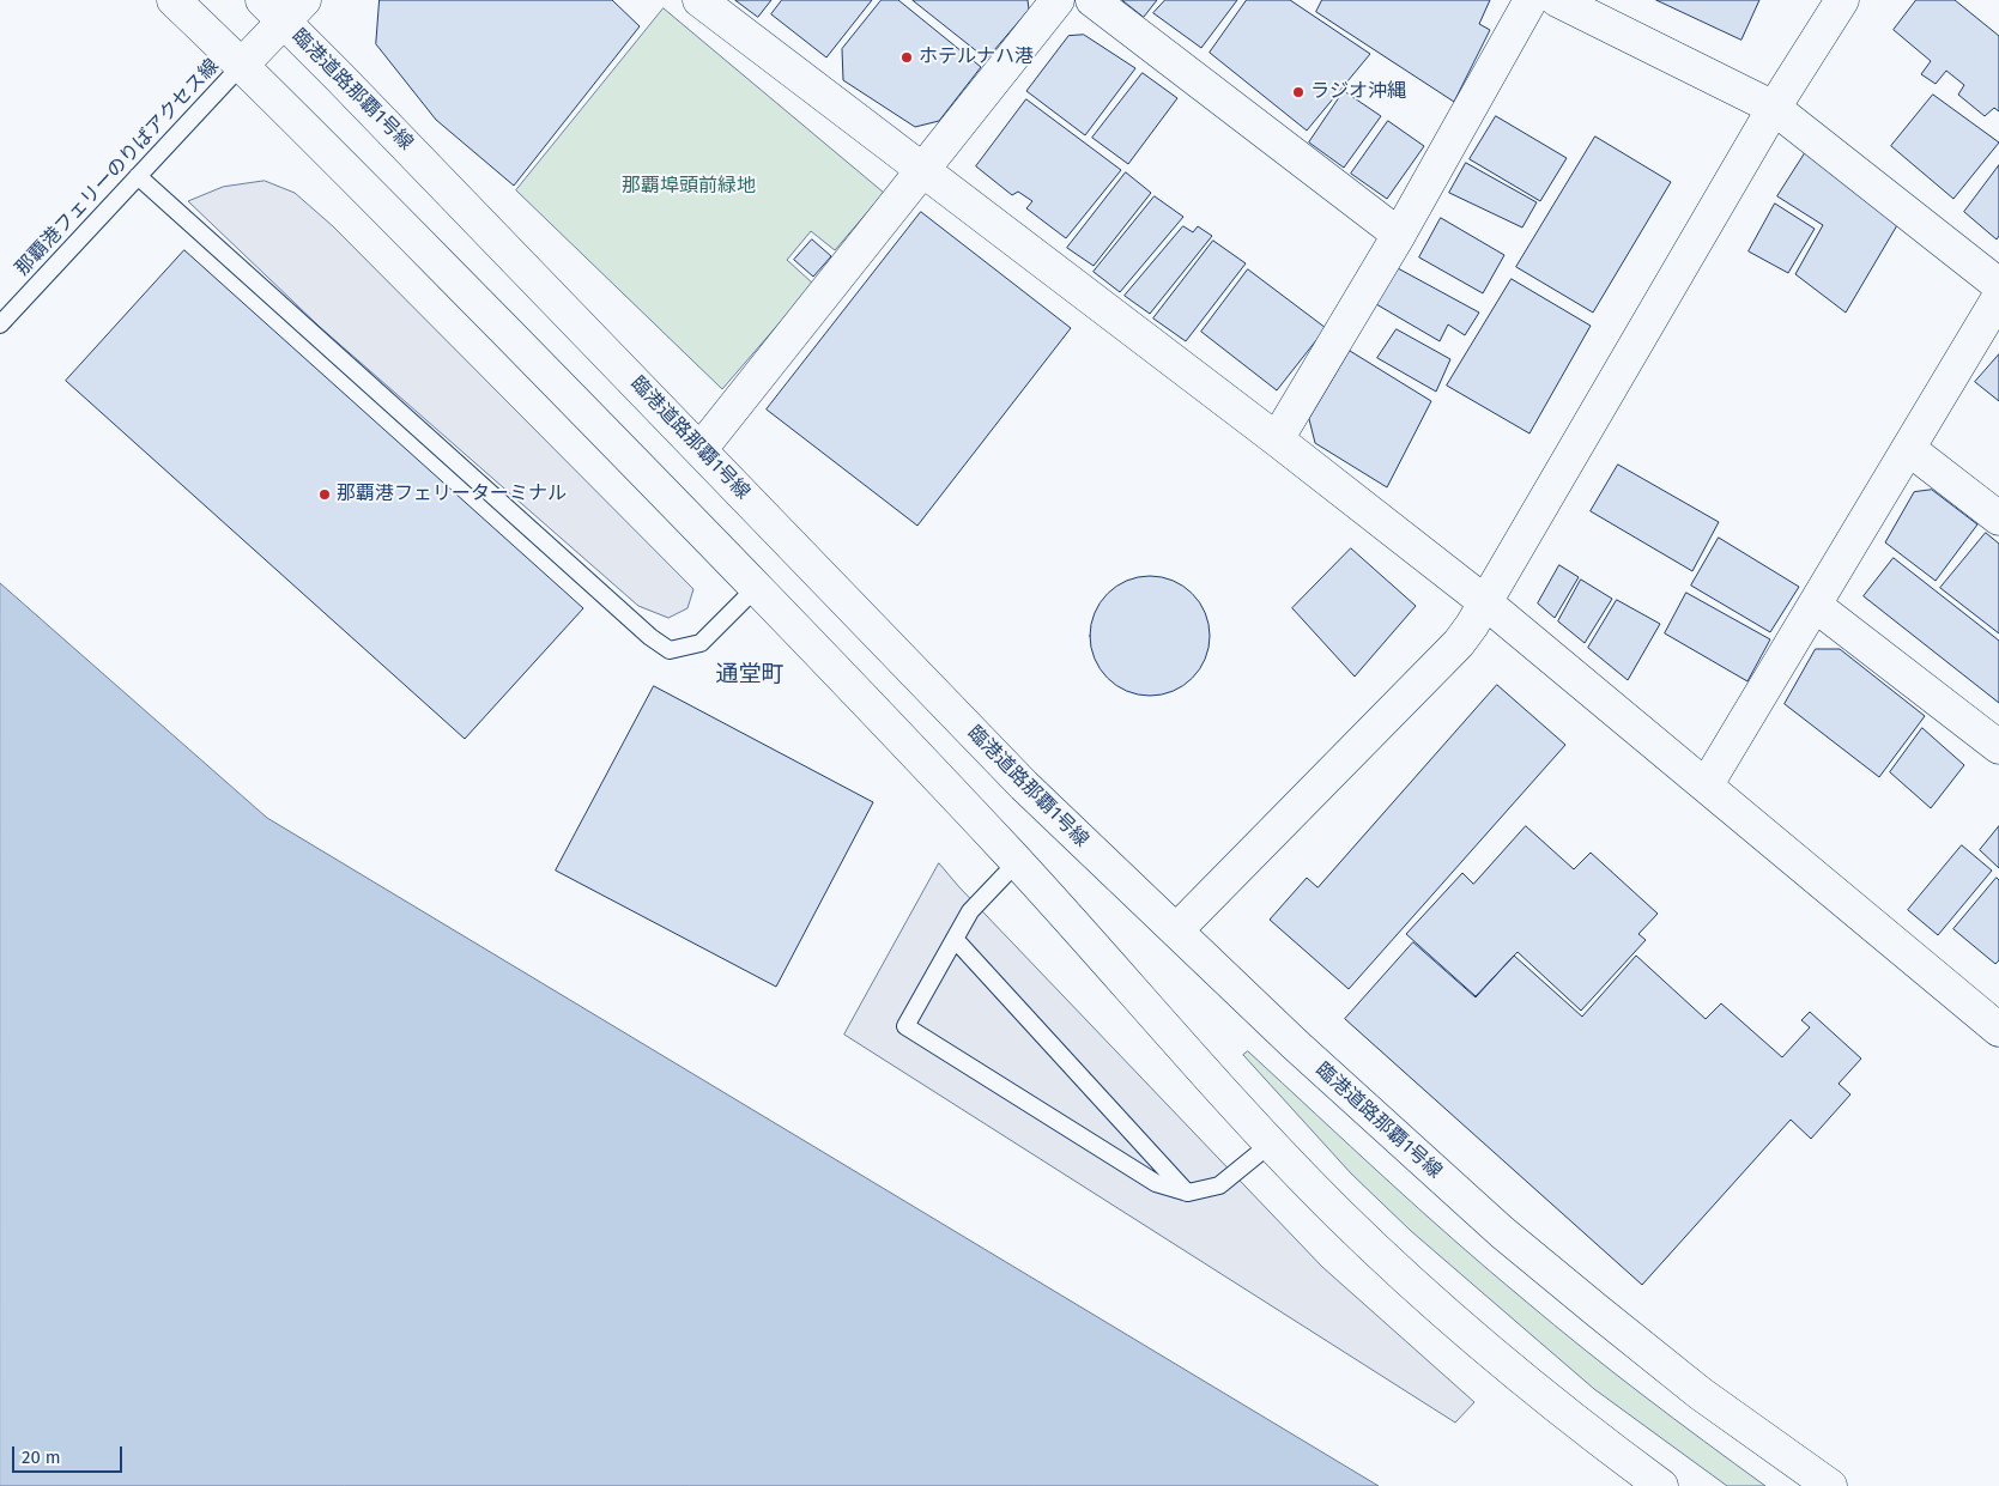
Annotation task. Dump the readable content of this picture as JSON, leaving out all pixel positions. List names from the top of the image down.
{
  "streets": {
    "main road": ["臨港道路那覇1号線"],
    "lane": ["那覇港フェリーのりばアクセス線"]
  },
  "districts": ["通堂町"],
  "parks": ["那覇埠頭前緑地"],
  "places": ["ホテルナハ港", "ラジオ沖縄", "那覇港フェリーターミナル"],
  "scale_bar": "20 m"
}
